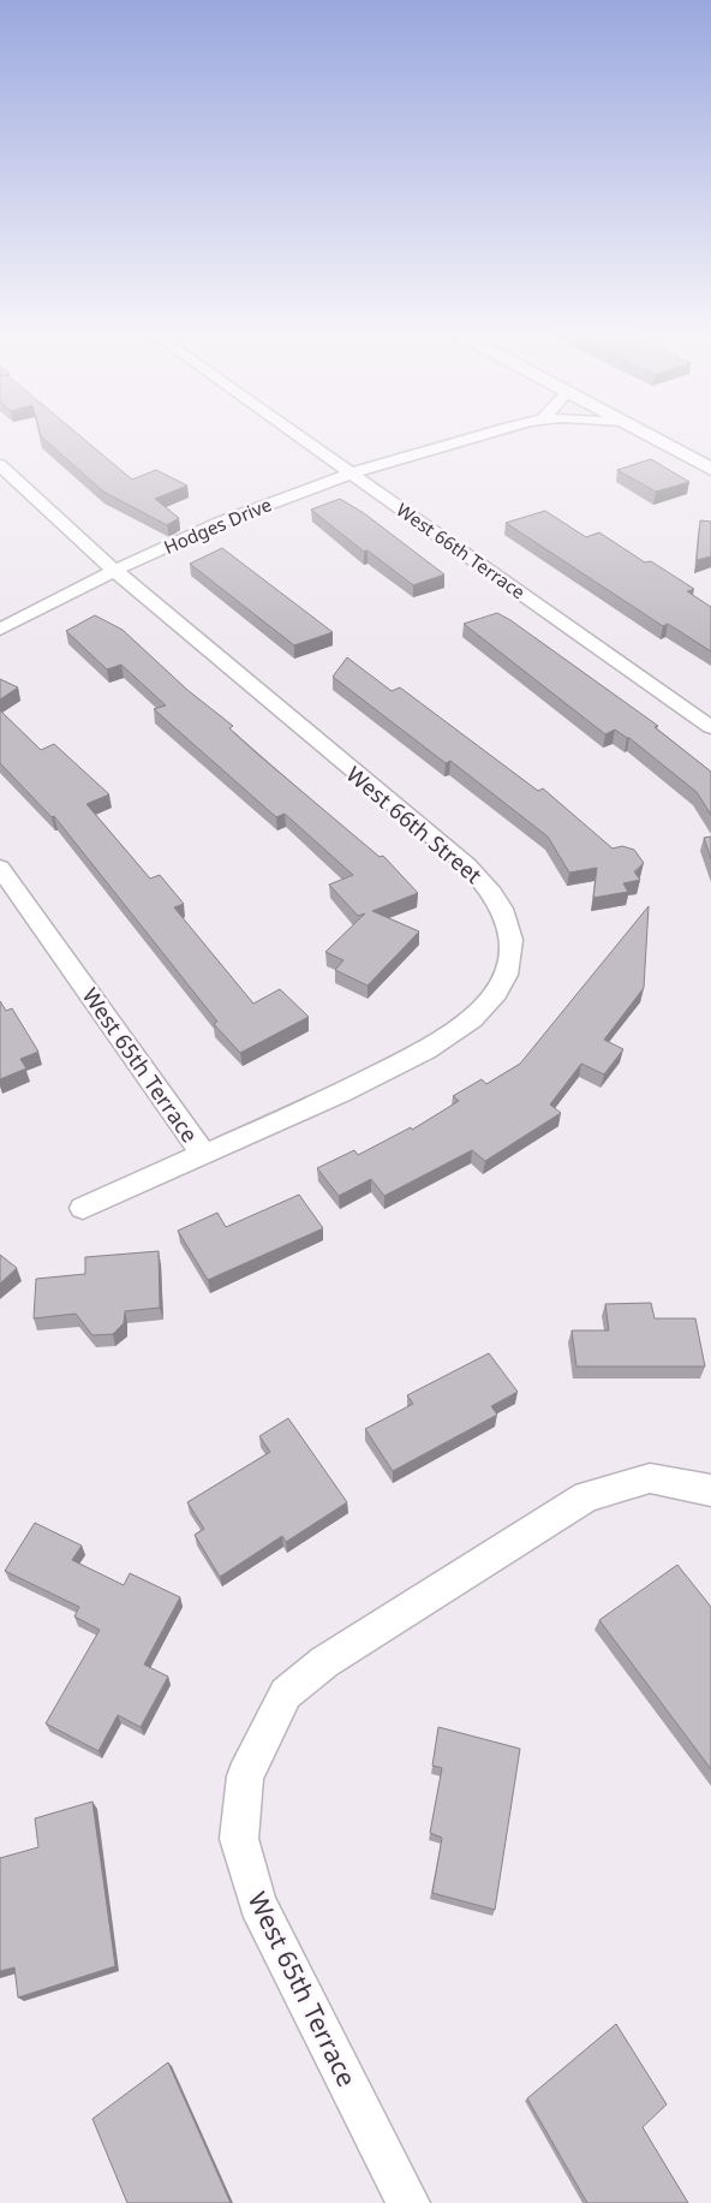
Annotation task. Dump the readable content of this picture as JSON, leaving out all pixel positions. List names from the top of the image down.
{
  "streets": {
    "street": [
      "Hodges Drive",
      "West 66th Terrace",
      "West 66th Street",
      "West 65th Terrace"
    ]
  },
  "crossings": [
    ["Hodges Drive", "West 66th Terrace"],
    ["Hodges Drive", "West 66th Street"],
    ["West 66th Street", "West 65th Terrace"]
  ]
}
